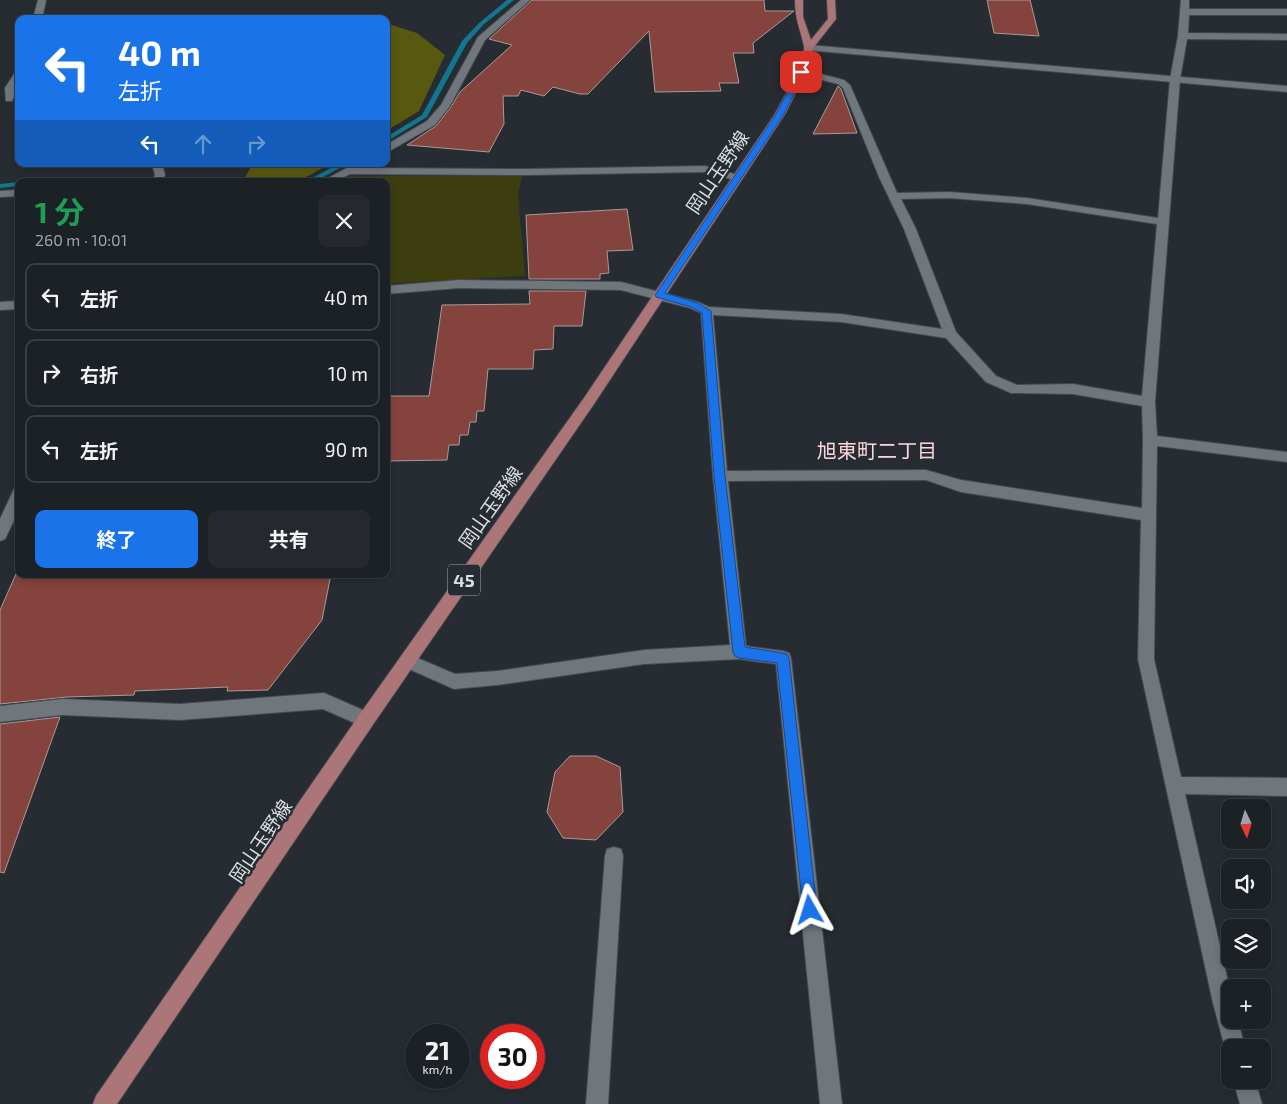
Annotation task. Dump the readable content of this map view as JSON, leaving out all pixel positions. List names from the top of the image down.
{
  "streets": {
    "main road": ["岡山玉野線", "45"]
  },
  "districts": ["旭東町二丁目"],
  "north": "bottom",
  "page": {
    "turn": ["40 m", "左折"],
    "heading": ["1 分", "260 m · 10:01"],
    "list": [
      {
        "name": "左折",
        "value": "40 m"
      },
      {
        "name": "右折",
        "value": "10 m"
      },
      {
        "name": "左折",
        "value": "90 m"
      }
    ],
    "buttons": ["終了", "共有"],
    "map_buttons": ["+", "−"],
    "speed": "21 km/h",
    "limit": "30"
  }
}
